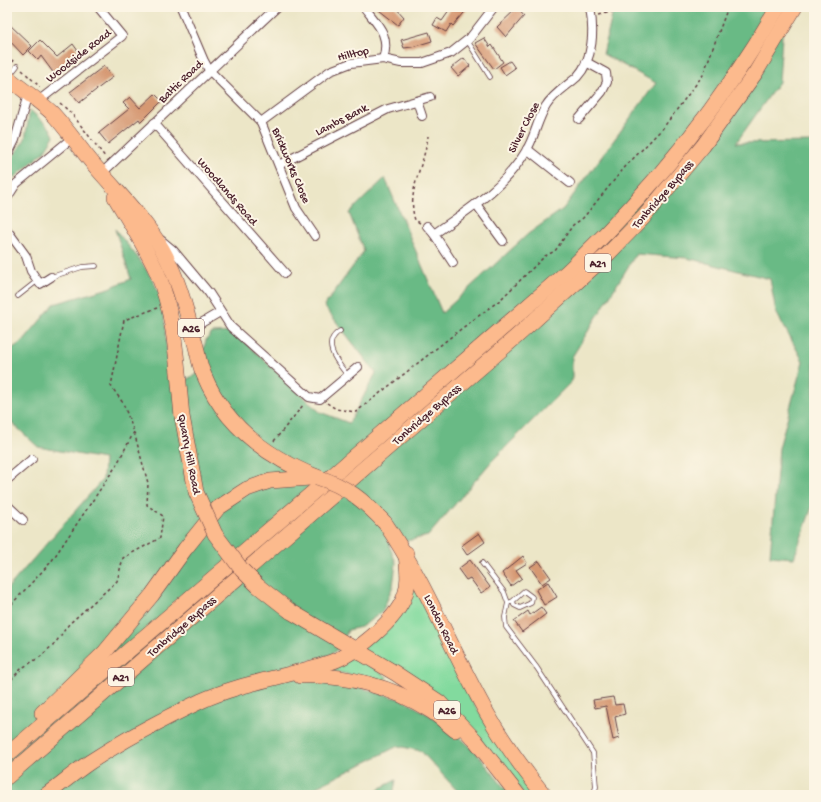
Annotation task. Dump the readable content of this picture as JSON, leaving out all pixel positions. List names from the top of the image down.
{
  "streets": {
    "highway": [
      "Tonbridge Bypass",
      "A21",
      "A26",
      "Quarry Hill Road",
      "London Road"
    ],
    "street": [
      "Hilltop",
      "Woodside Road",
      "Baltic Road",
      "Lambs Bank",
      "Silver Close",
      "Brickworks Close",
      "Woodlands Road"
    ]
  },
  "crossings": [
    ["Hilltop", "Brickworks Close"],
    ["Woodside Road", "Quarry Hill Road"],
    ["Baltic Road", "Woodlands Road"],
    ["Baltic Road", "Quarry Hill Road"],
    ["Lambs Bank", "Brickworks Close"],
    ["A26", "Quarry Hill Road"],
    ["Quarry Hill Road", "London Road"]
  ]
}
